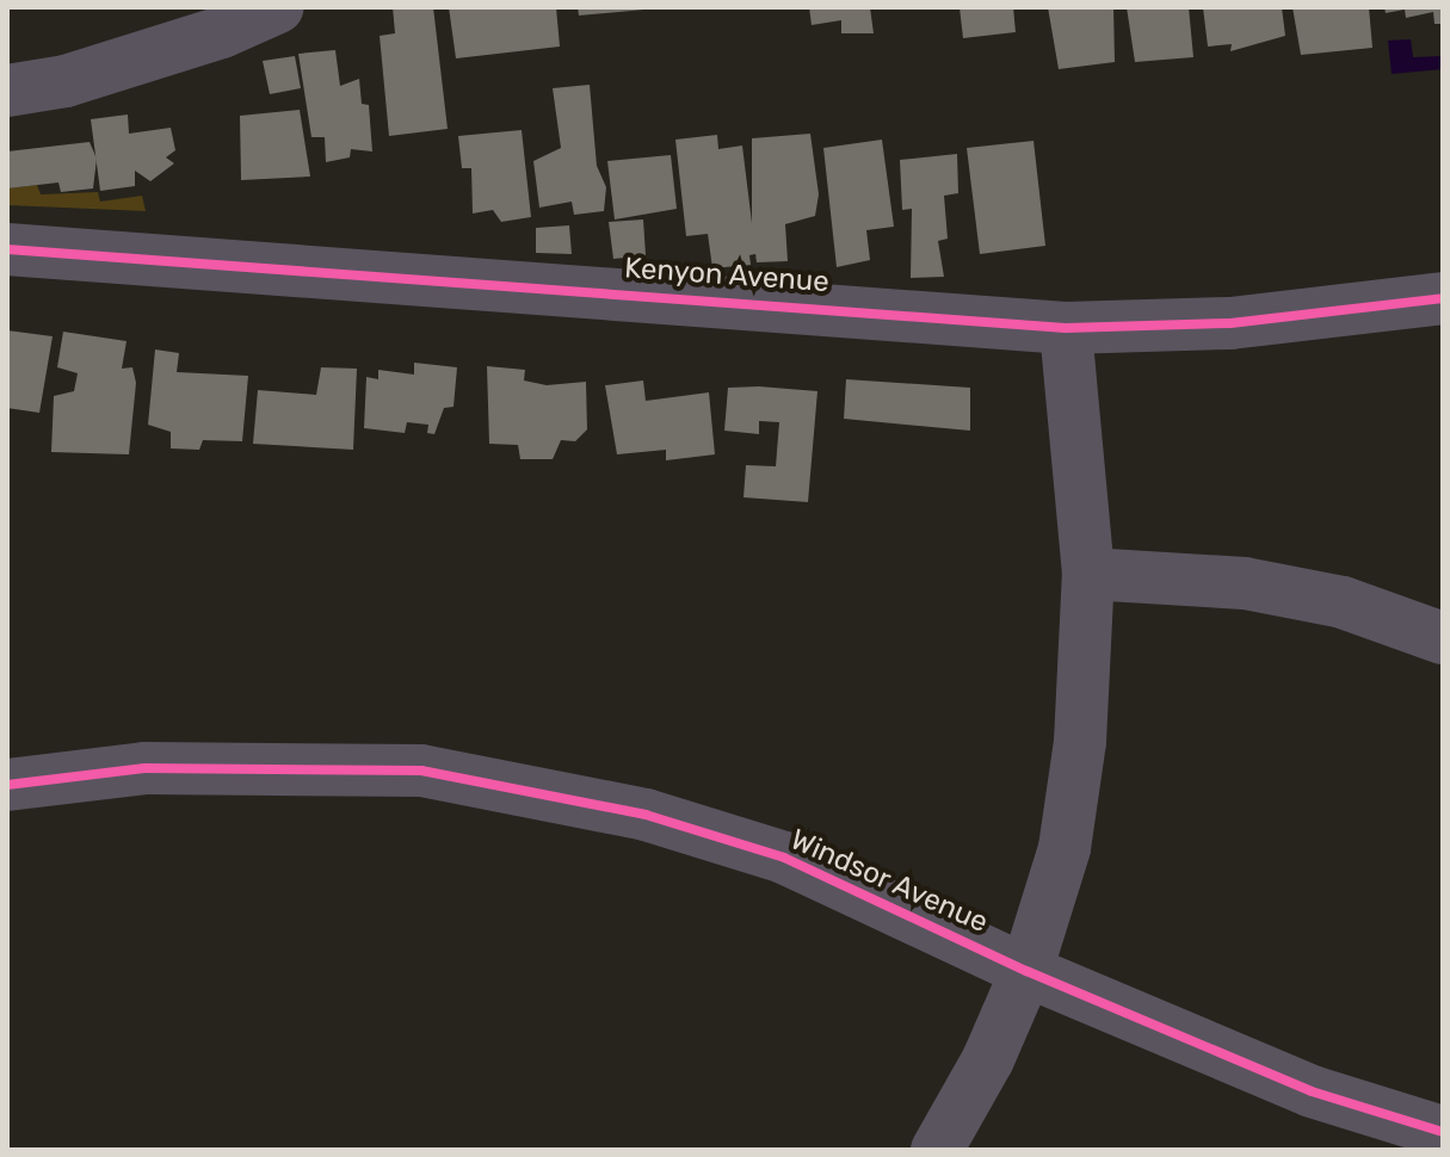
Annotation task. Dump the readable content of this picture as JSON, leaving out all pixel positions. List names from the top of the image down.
{
  "streets": {
    "street": ["Kenyon Avenue", "Windsor Avenue"]
  }
}
